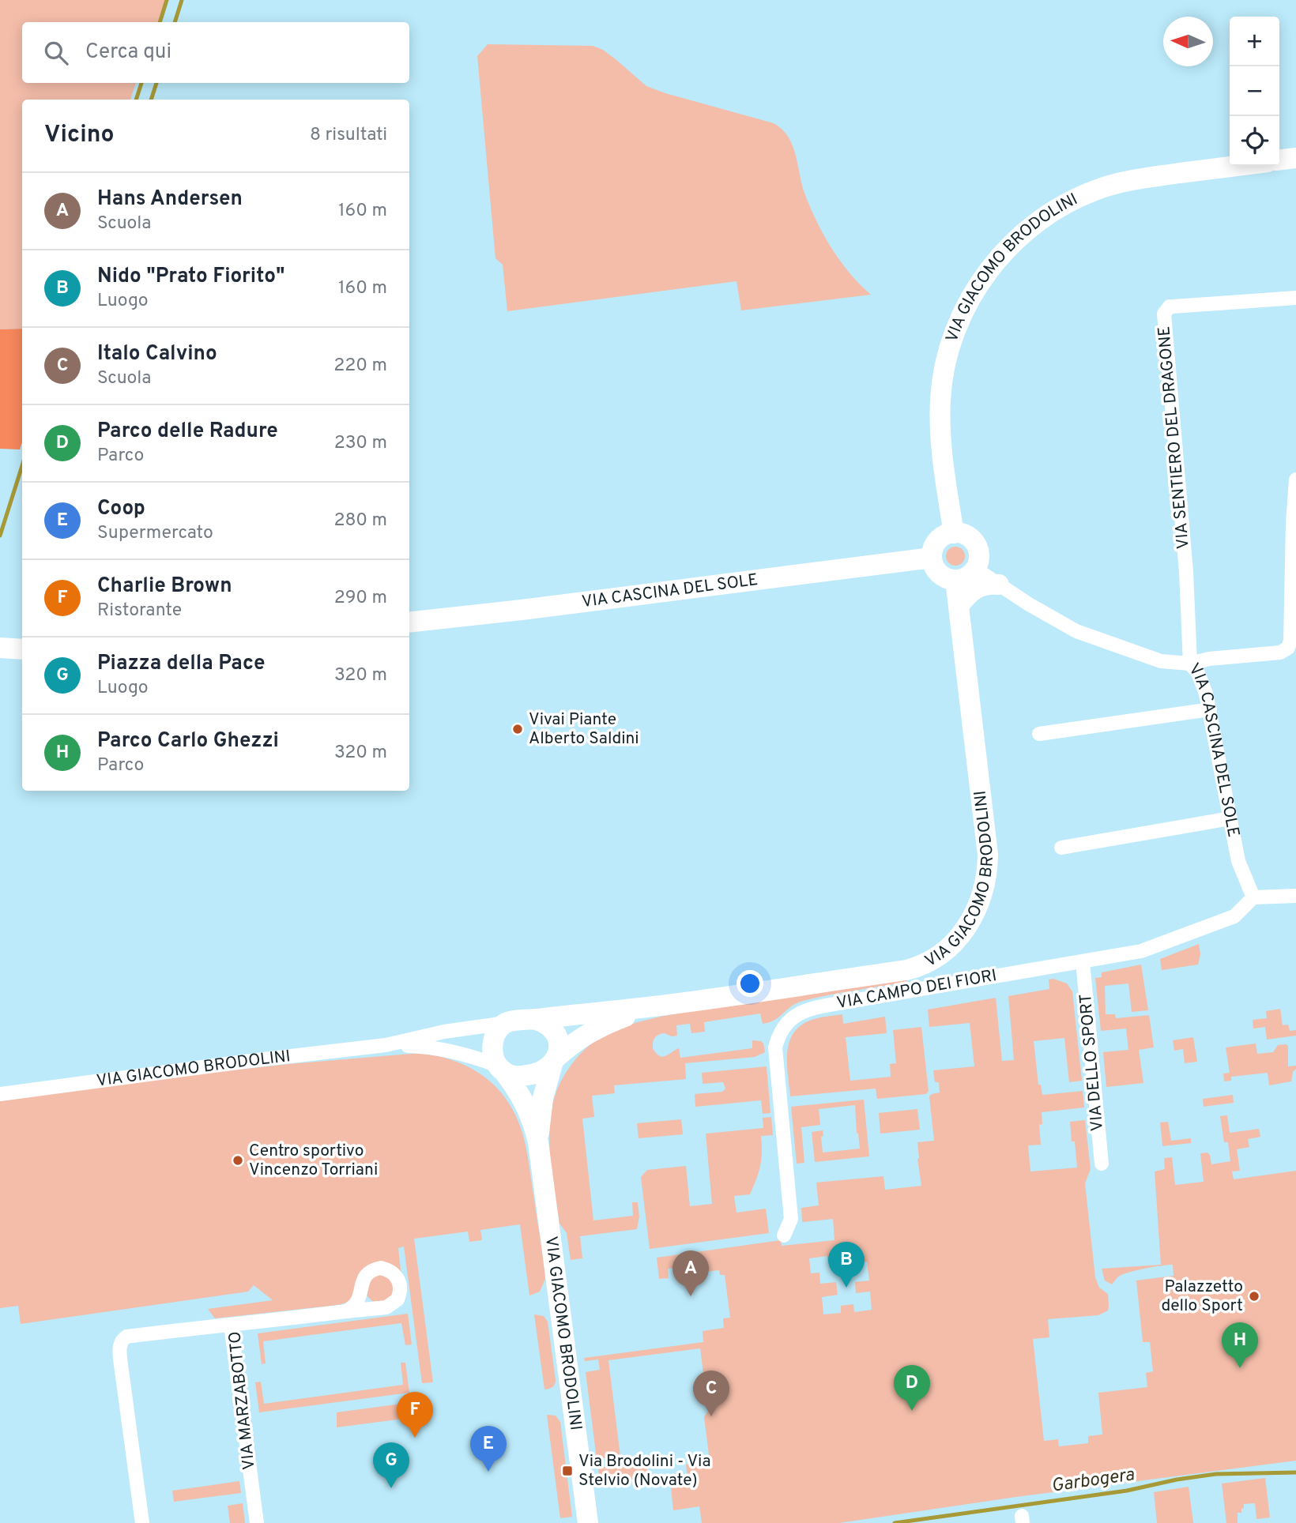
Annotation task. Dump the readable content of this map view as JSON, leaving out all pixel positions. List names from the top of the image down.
{
  "streets": {
    "street": [
      "VIA GIACOMO BRODOLINI",
      "VIA SENTIERO DEL DRAGONE",
      "VIA CASCINA DEL SOLE",
      "VIA CAMPO DEI FIORI",
      "VIA DELLO SPORT",
      "VIA MARZABOTTO"
    ]
  },
  "crossings": [
    ["VIA GIACOMO BRODOLINI", "VIA CASCINA DEL SOLE"],
    ["VIA SENTIERO DEL DRAGONE", "VIA CASCINA DEL SOLE"],
    ["VIA CASCINA DEL SOLE", "VIA CAMPO DEI FIORI"],
    ["VIA CAMPO DEI FIORI", "VIA DELLO SPORT"]
  ],
  "water": ["Garbogera"],
  "places": {
    "other": ["Vivai Piante Alberto Saldini", "Centro sportivo Vincenzo Torriani", "Palazzetto dello Sport"],
    "transit": ["Via Brodolini - Via Stelvio (Novate)"]
  },
  "north": "left",
  "page": {
    "map_buttons": ["+", "−"],
    "search": "Cerca qui",
    "heading": ["Vicino", "8 risultati"],
    "list": [
      {
        "mark": "A",
        "name": "Hans Andersen",
        "note": "Scuola",
        "value": "160 m"
      },
      {
        "mark": "B",
        "name": "Nido \"Prato Fiorito\"",
        "note": "Luogo",
        "value": "160 m"
      },
      {
        "mark": "C",
        "name": "Italo Calvino",
        "note": "Scuola",
        "value": "220 m"
      },
      {
        "mark": "D",
        "name": "Parco delle Radure",
        "note": "Parco",
        "value": "230 m"
      },
      {
        "mark": "E",
        "name": "Coop",
        "note": "Supermercato",
        "value": "280 m"
      },
      {
        "mark": "F",
        "name": "Charlie Brown",
        "note": "Ristorante",
        "value": "290 m"
      },
      {
        "mark": "G",
        "name": "Piazza della Pace",
        "note": "Luogo",
        "value": "320 m"
      },
      {
        "mark": "H",
        "name": "Parco Carlo Ghezzi",
        "note": "Parco",
        "value": "320 m"
      }
    ],
    "pins": [
      "B",
      "A",
      "H",
      "D",
      "C",
      "F",
      "E",
      "G"
    ]
  }
}
